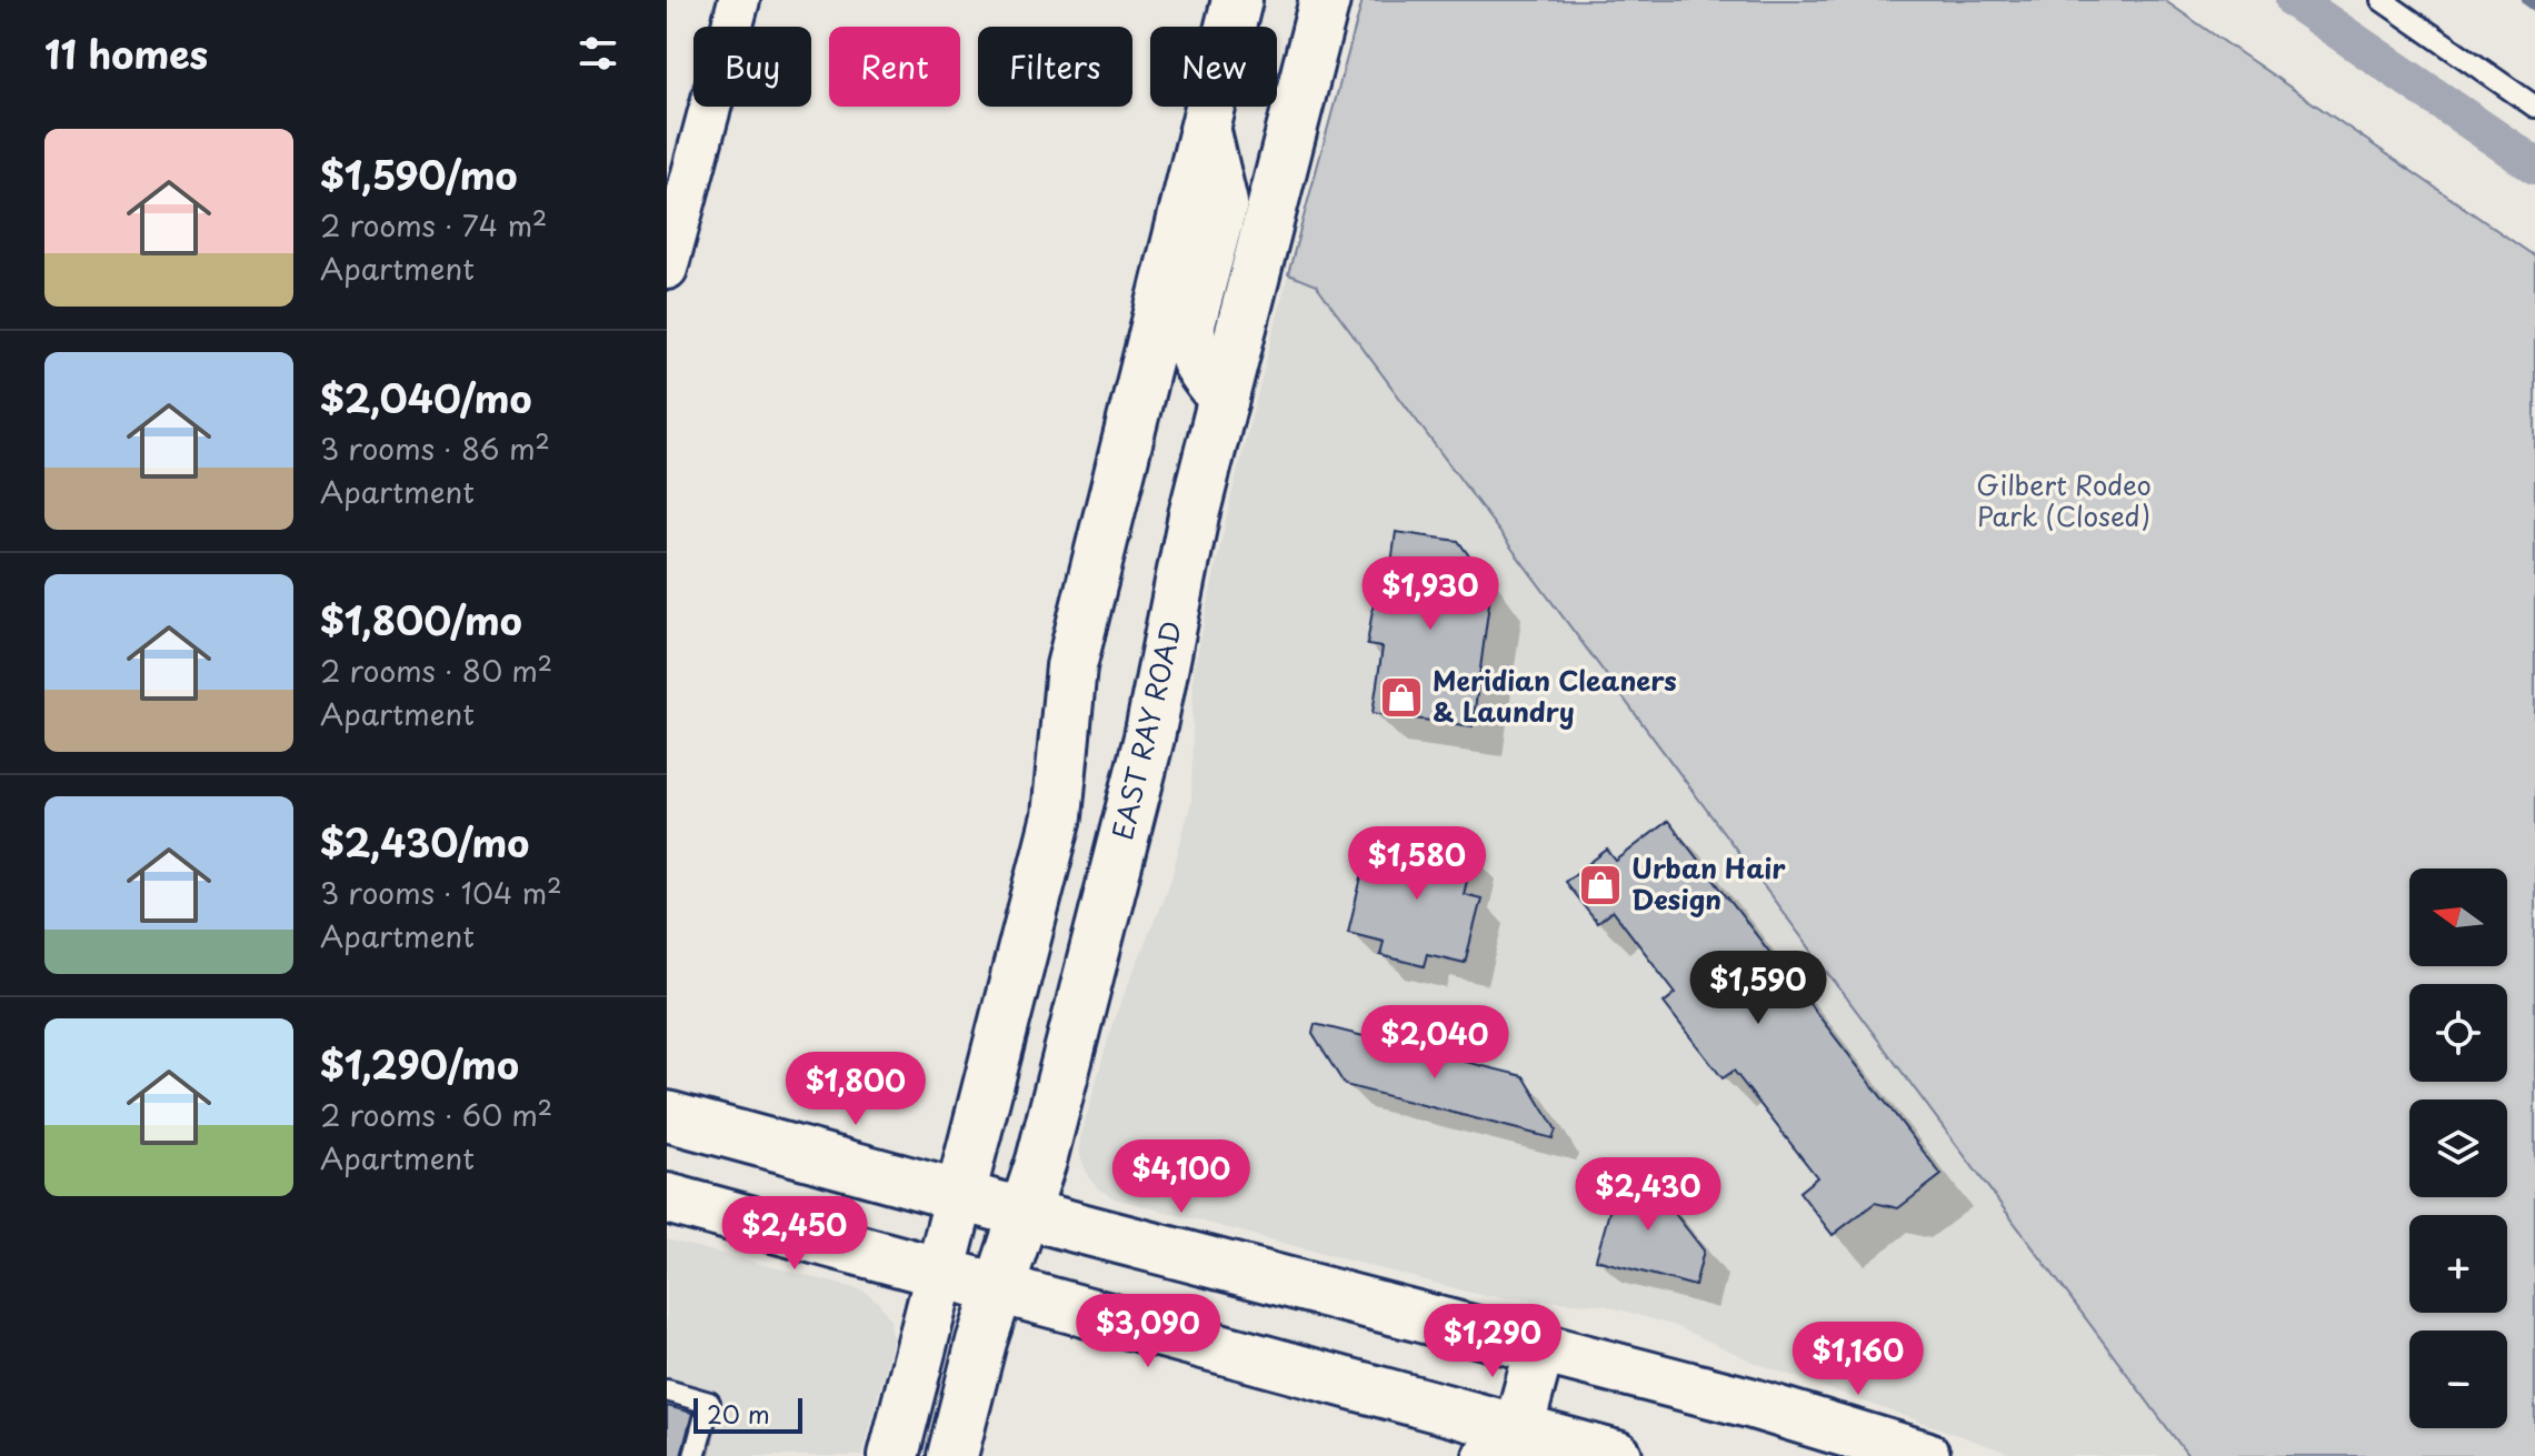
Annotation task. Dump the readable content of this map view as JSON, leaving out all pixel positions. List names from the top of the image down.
{
  "streets": {
    "main road": ["EAST RAY ROAD"]
  },
  "parks": ["Gilbert Rodeo Park (Closed)"],
  "places": {
    "shop": ["Meridian Cleaners & Laundry", "Urban Hair Design"]
  },
  "scale_bar": "20 m",
  "north": "left",
  "page": {
    "heading": "11 homes",
    "chip": [
      "Buy",
      "Rent",
      "Filters",
      "New"
    ],
    "list": [
      {
        "name": "$1,590/mo",
        "note": "2 rooms · 74 m² · Apartment"
      },
      {
        "name": "$2,040/mo",
        "note": "3 rooms · 86 m² · Apartment"
      },
      {
        "name": "$1,800/mo",
        "note": "2 rooms · 80 m² · Apartment"
      },
      {
        "name": "$2,430/mo",
        "note": "3 rooms · 104 m² · Apartment"
      },
      {
        "name": "$1,290/mo",
        "note": "2 rooms · 60 m² · Apartment"
      }
    ],
    "price": [
      "$1,930",
      "$1,580",
      "$1,590",
      "$2,040",
      "$1,800",
      "$4,100",
      "$2,430",
      "$2,450",
      "$3,090",
      "$1,290",
      "$1,160"
    ],
    "map_buttons": ["+", "−"],
    "scale": "20 m"
  }
}
